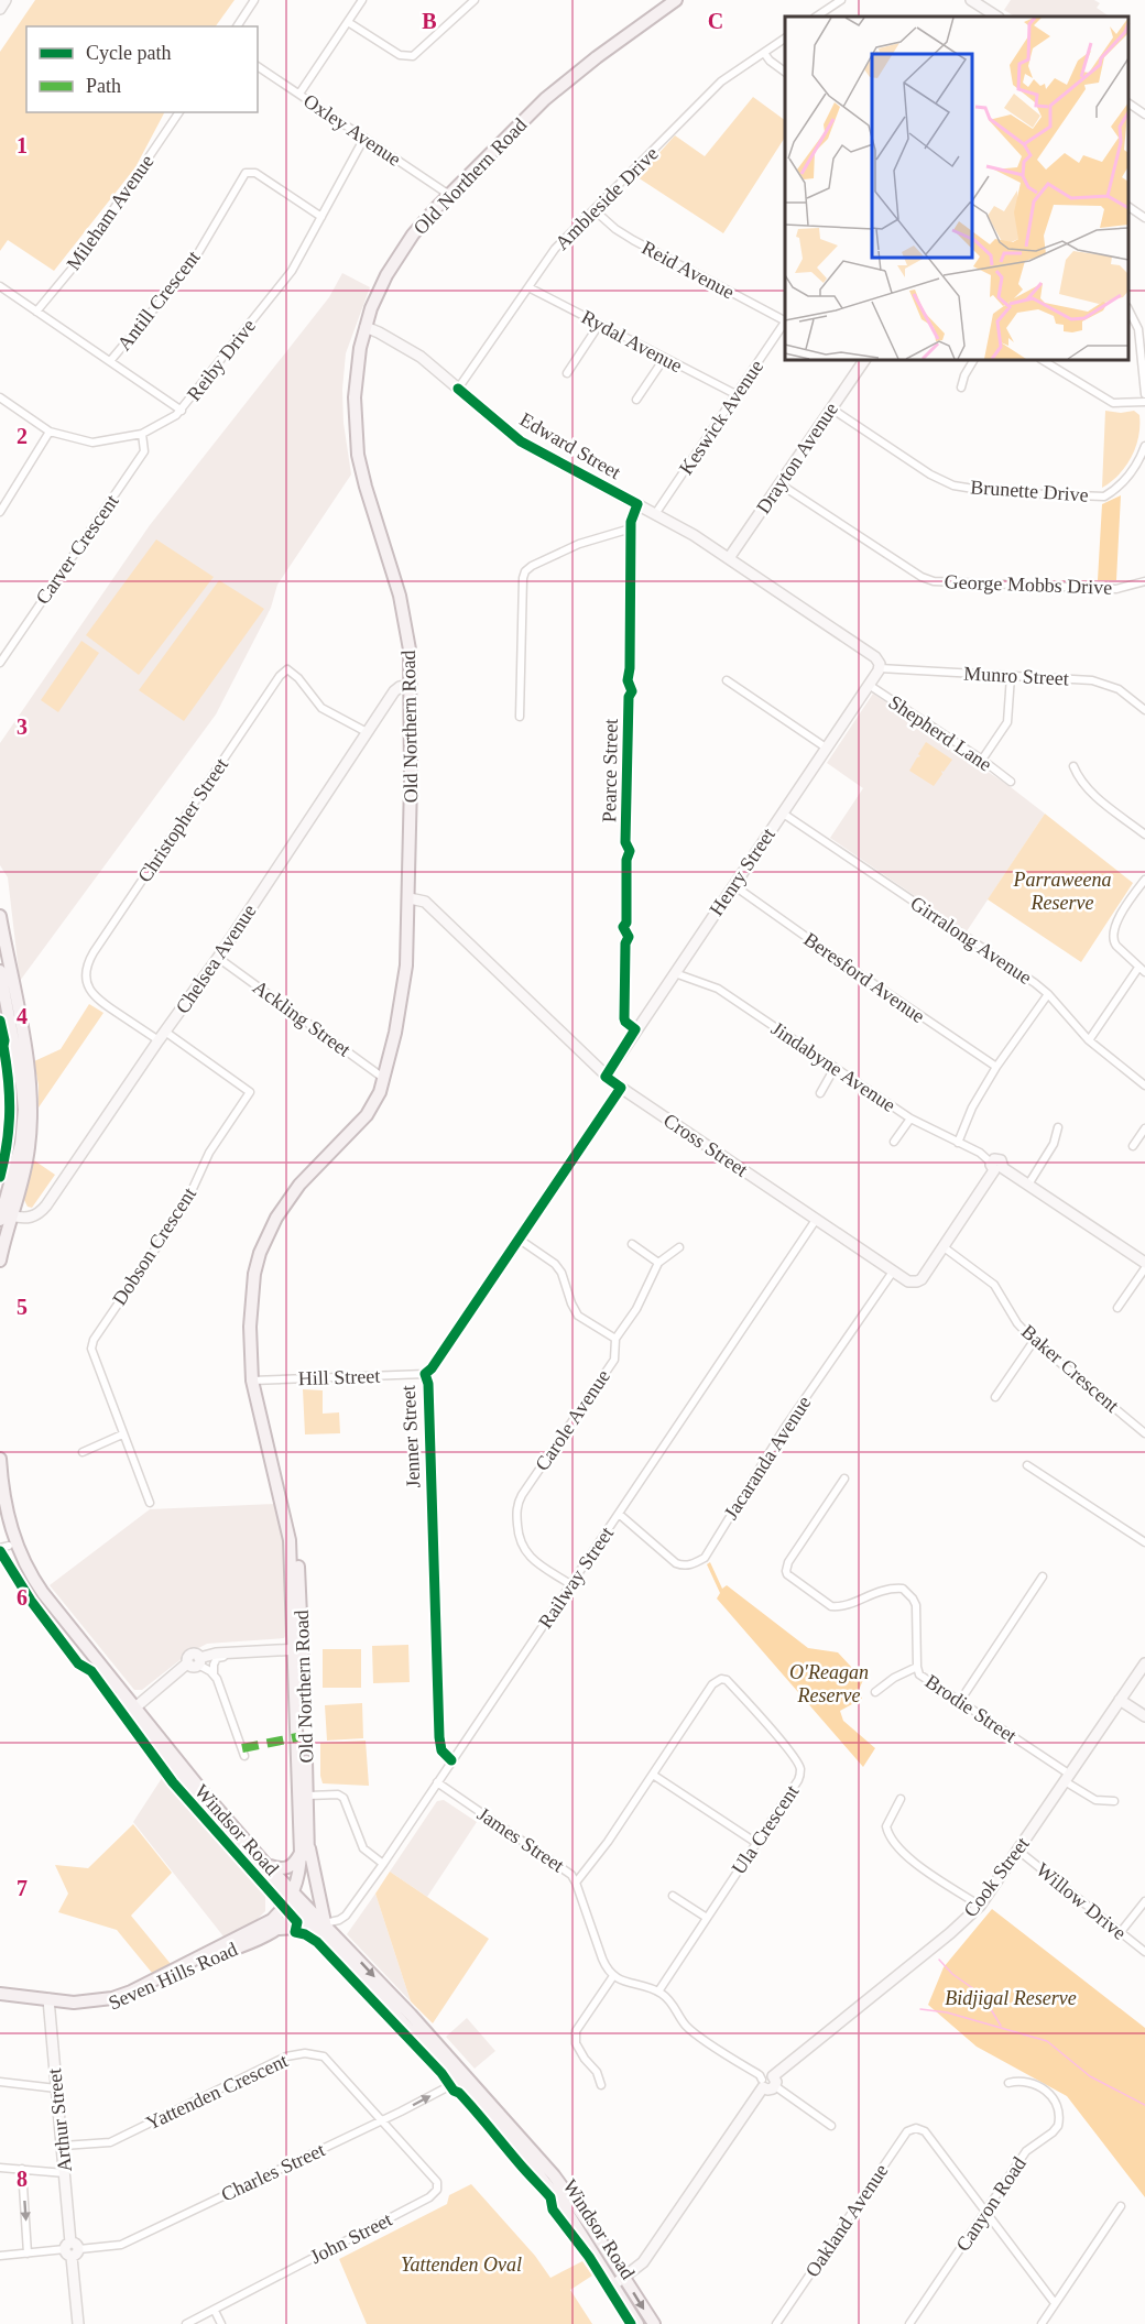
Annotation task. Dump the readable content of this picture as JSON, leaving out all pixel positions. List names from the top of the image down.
{
  "streets": {
    "main road": ["Old Northern Road", "Windsor Road", "Seven Hills Road"],
    "street": [
      "Oxley Avenue",
      "Ambleside Drive",
      "Mileham Avenue",
      "Reid Avenue",
      "Antill Crescent",
      "Rydal Avenue",
      "Reiby Drive",
      "Keswick Avenue",
      "Edward Street",
      "Drayton Avenue",
      "Brunette Drive",
      "Carver Crescent",
      "George Mobbs Drive",
      "Munro Street",
      "Shepherd Lane",
      "Pearce Street",
      "Christopher Street",
      "Henry Street",
      "Girralong Avenue",
      "Chelsea Avenue",
      "Beresford Avenue",
      "Ackling Street",
      "Jindabyne Avenue",
      "Cross Street",
      "Dobson Crescent",
      "Baker Crescent",
      "Hill Street",
      "Carole Avenue",
      "Jenner Street",
      "Jacaranda Avenue",
      "Railway Street",
      "Brodie Street",
      "Ula Crescent",
      "James Street",
      "Cook Street",
      "Willow Drive",
      "Yattenden Crescent",
      "Arthur Street",
      "Charles Street",
      "Canyon Road",
      "Oakland Avenue",
      "John Street"
    ]
  },
  "crossings": [
    ["Oxley Avenue", "Old Northern Road"],
    ["Oxley Avenue", "Reiby Drive"],
    ["Old Northern Road", "Edward Street"],
    ["Old Northern Road", "Chelsea Avenue"],
    ["Old Northern Road", "Ackling Street"],
    ["Old Northern Road", "Cross Street"],
    ["Old Northern Road", "Hill Street"],
    ["Old Northern Road", "Windsor Road"],
    ["Old Northern Road", "Seven Hills Road"],
    ["Ambleside Drive", "Reid Avenue"],
    ["Ambleside Drive", "Rydal Avenue"],
    ["Ambleside Drive", "Edward Street"],
    ["Rydal Avenue", "Keswick Avenue"],
    ["Reiby Drive", "Carver Crescent"],
    ["Keswick Avenue", "Edward Street"],
    ["Edward Street", "Drayton Avenue"],
    ["Edward Street", "Munro Street"],
    ["Edward Street", "Pearce Street"],
    ["Edward Street", "Henry Street"],
    ["Drayton Avenue", "Brunette Drive"],
    ["Drayton Avenue", "George Mobbs Drive"],
    ["Munro Street", "Henry Street"],
    ["Shepherd Lane", "Henry Street"],
    ["Pearce Street", "Henry Street"],
    ["Christopher Street", "Chelsea Avenue"],
    ["Christopher Street", "Dobson Crescent"],
    ["Henry Street", "Girralong Avenue"],
    ["Henry Street", "Beresford Avenue"],
    ["Henry Street", "Jindabyne Avenue"],
    ["Henry Street", "Cross Street"],
    ["Chelsea Avenue", "Ackling Street"],
    ["Chelsea Avenue", "Dobson Crescent"],
    ["Jindabyne Avenue", "Cross Street"],
    ["Cross Street", "Baker Crescent"],
    ["Cross Street", "Jenner Street"],
    ["Cross Street", "Jacaranda Avenue"],
    ["Cross Street", "Railway Street"],
    ["Hill Street", "Jenner Street"],
    ["Carole Avenue", "Railway Street"],
    ["Jenner Street", "Railway Street"],
    ["Jacaranda Avenue", "Railway Street"],
    ["Railway Street", "Windsor Road"],
    ["Railway Street", "James Street"],
    ["Brodie Street", "Cook Street"],
    ["Windsor Road", "Seven Hills Road"],
    ["Windsor Road", "Charles Street"],
    ["Ula Crescent", "James Street"],
    ["Cook Street", "Willow Drive"],
    ["Seven Hills Road", "Arthur Street"],
    ["Yattenden Crescent", "Arthur Street"],
    ["Yattenden Crescent", "Charles Street"],
    ["Yattenden Crescent", "John Street"],
    ["Arthur Street", "Charles Street"],
    ["Charles Street", "John Street"],
    ["Canyon Road", "Oakland Avenue"]
  ],
  "parks": [
    "Parraweena Reserve",
    "O'Reagan Reserve",
    "Bidjigal Reserve",
    "Yattenden Oval"
  ],
  "legend": ["Cycle path", "Path"],
  "grid": {
    "columns": ["B", "C"],
    "rows": [
      "1",
      "2",
      "3",
      "4",
      "5",
      "6",
      "7",
      "8"
    ]
  }
}
